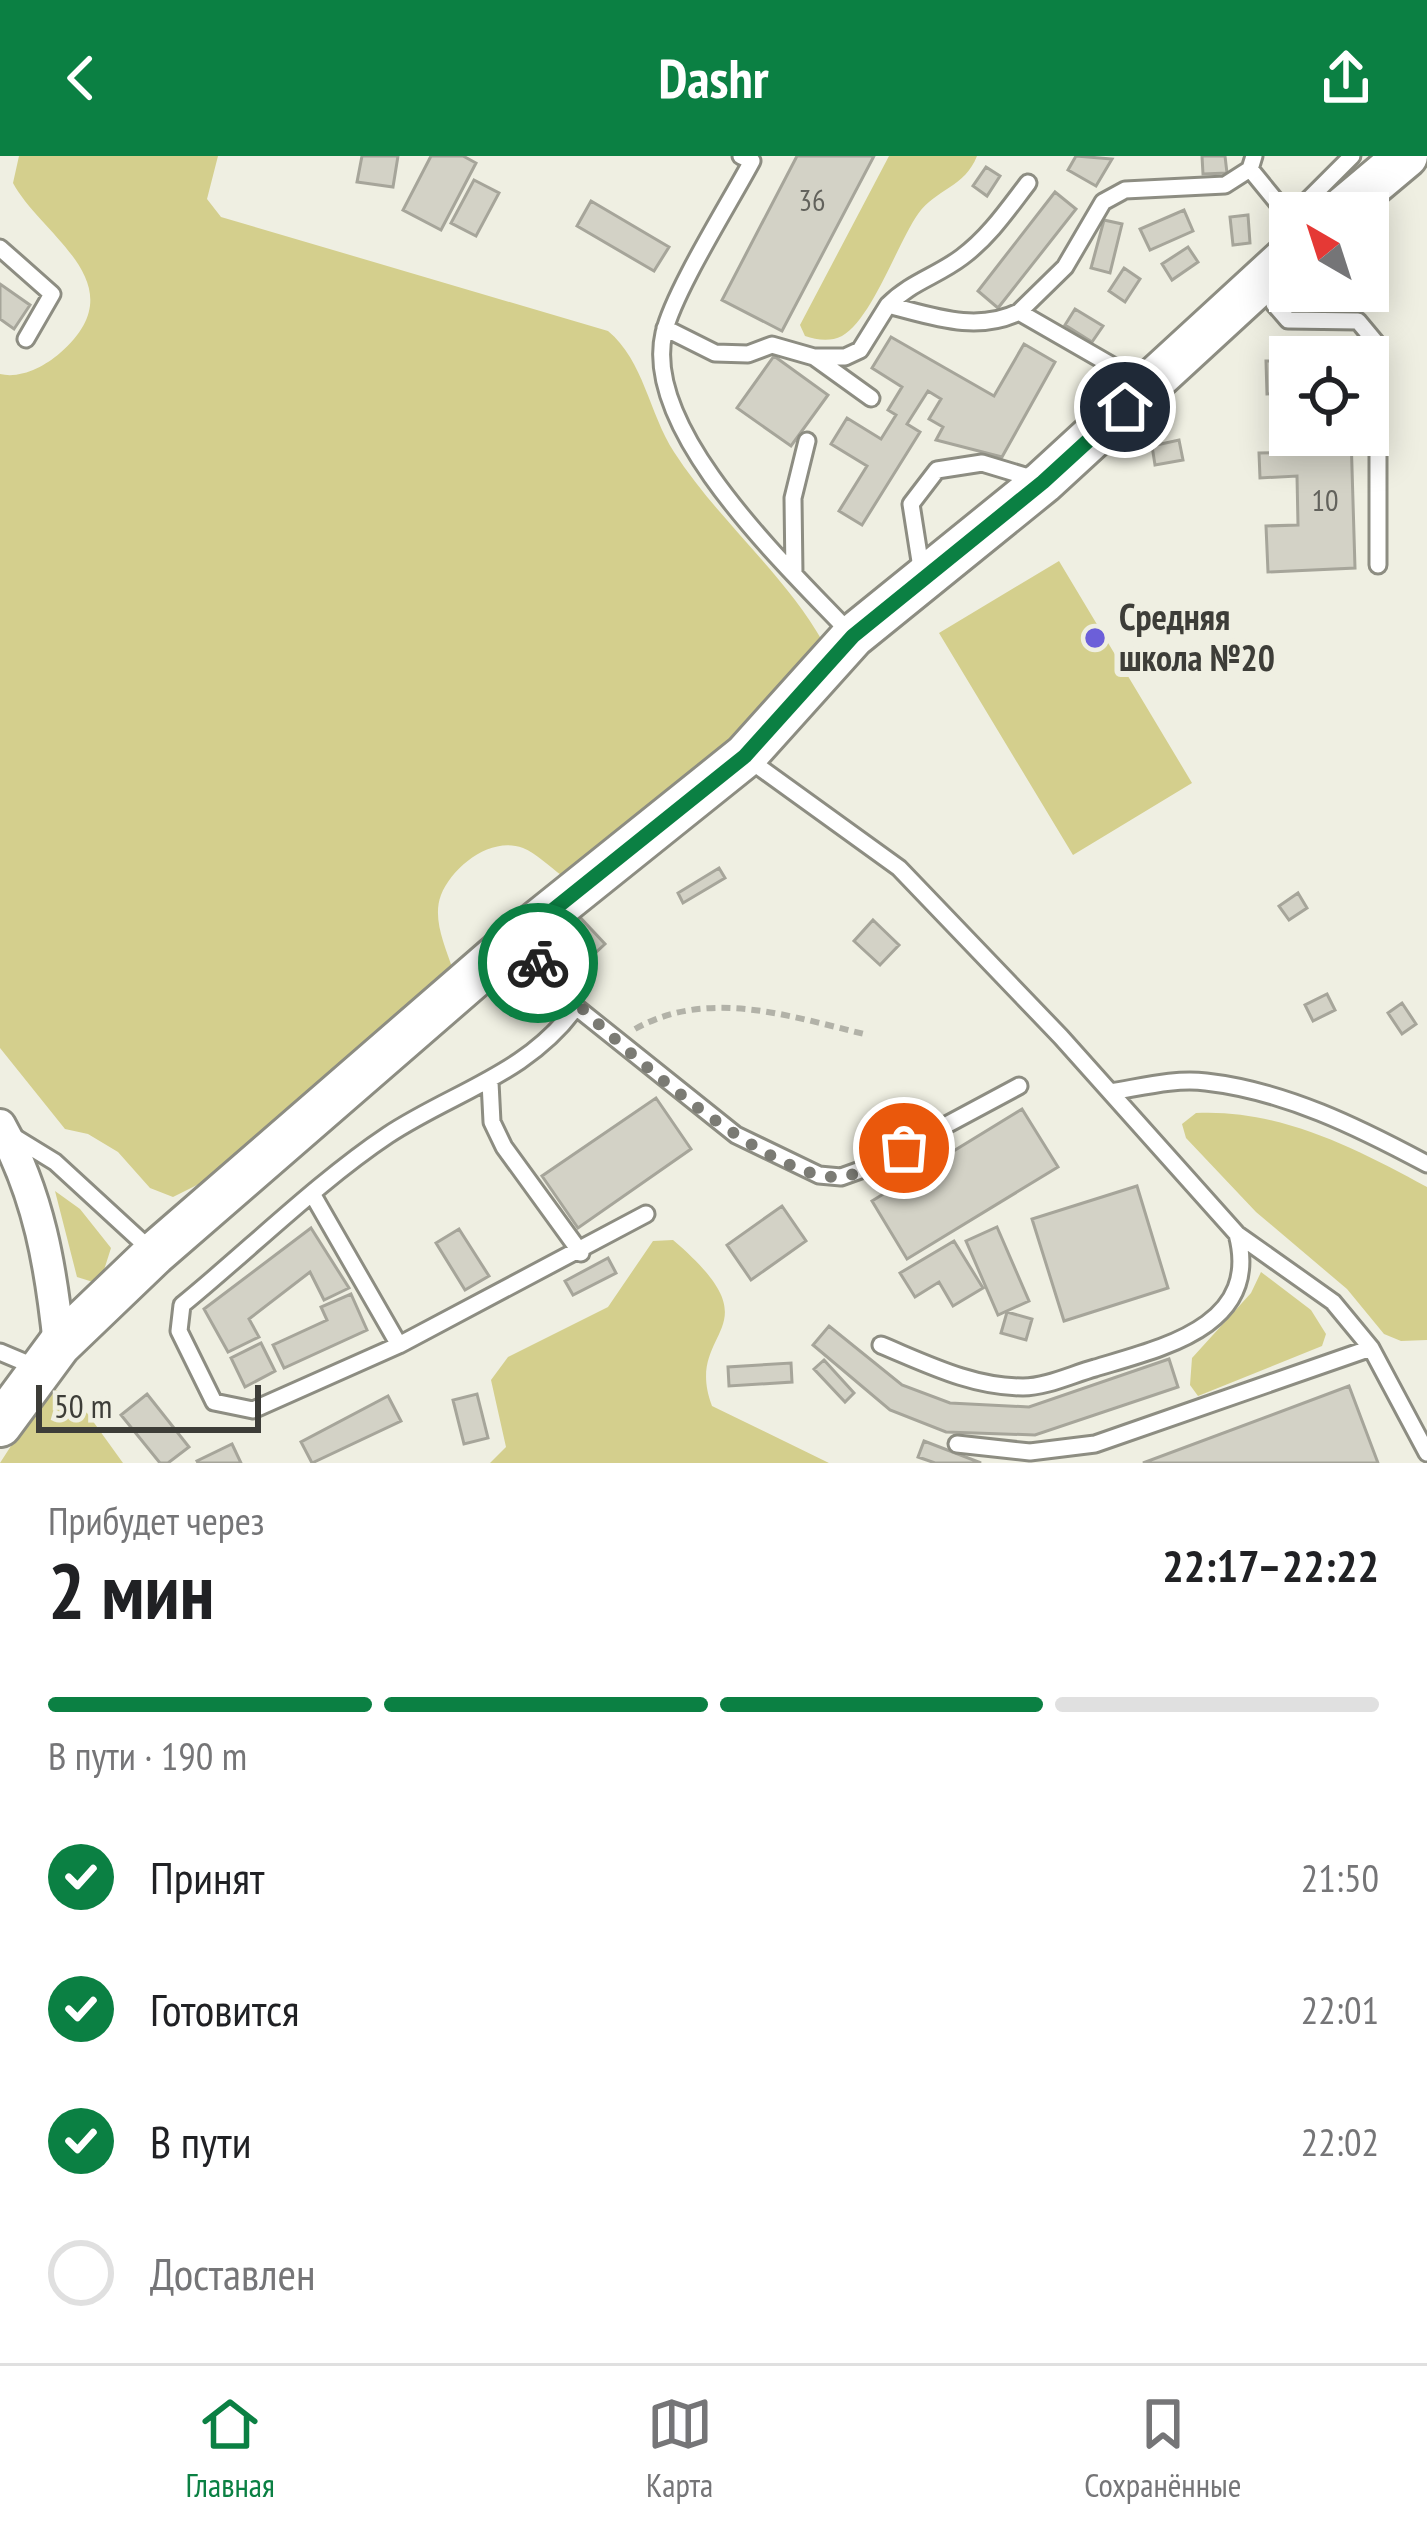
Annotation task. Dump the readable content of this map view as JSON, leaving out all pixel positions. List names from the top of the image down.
{
  "places": ["Средняя школа №20"],
  "house_numbers": ["36", "10"],
  "scale_bar": "50 m",
  "north": "top left",
  "page": {
    "header": "Dashr",
    "scale": "50 m",
    "heading": ["2 мин", "Прибудет через", "22:17–22:22"],
    "bar": "В пути · 190 m",
    "list": [
      ["Принят", "21:50"],
      ["Готовится", "22:01"],
      ["В пути", "22:02"],
      "Доставлен"
    ],
    "tabs": ["Главная", "Карта", "Сохранённые"]
  }
}
